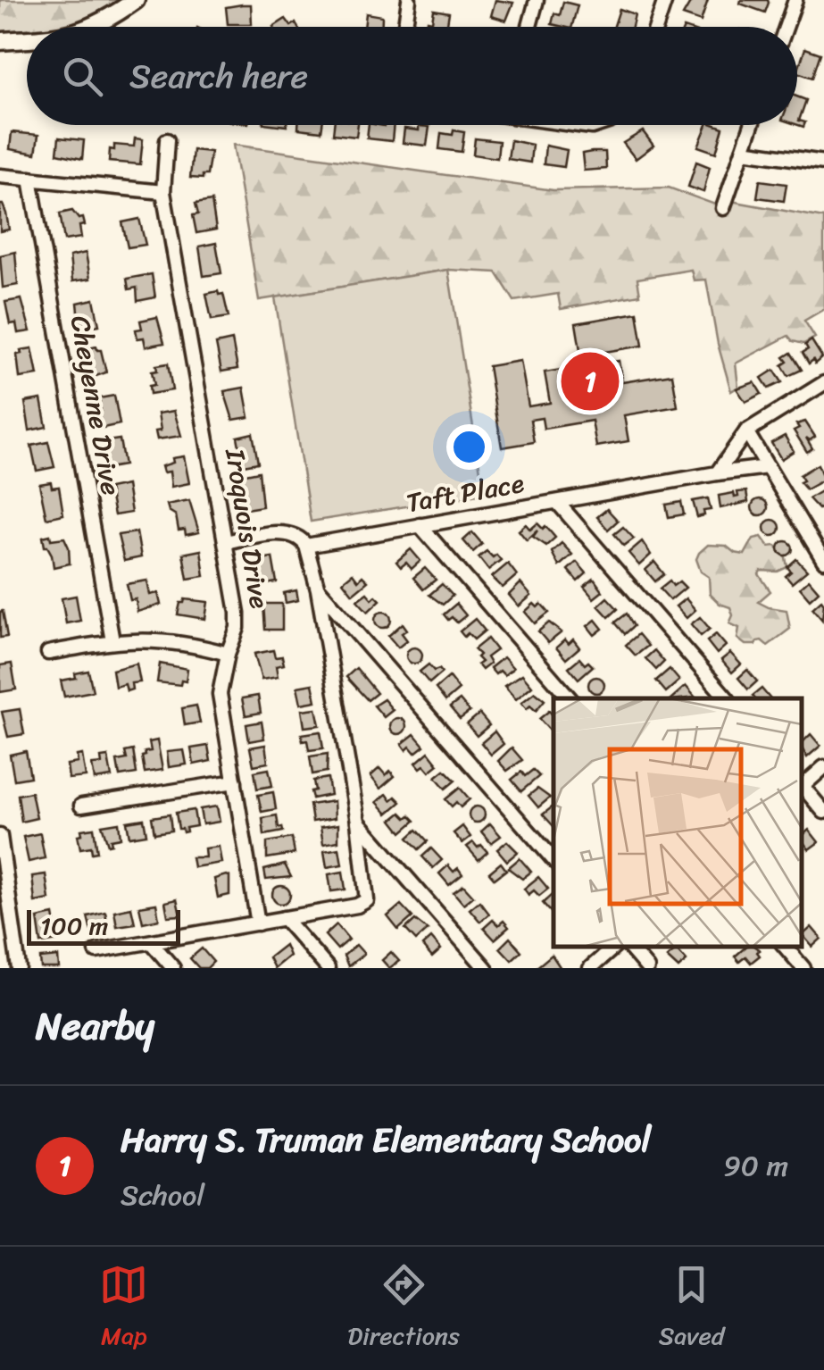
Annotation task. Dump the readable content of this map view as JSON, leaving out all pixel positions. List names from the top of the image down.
{
  "streets": {
    "street": ["Cheyenne Drive", "Taft Place", "Iroquois Drive"]
  },
  "crossings": [
    ["Taft Place", "Iroquois Drive"]
  ],
  "scale_bar": "100 m",
  "page": {
    "search": "Search here",
    "pins": "1",
    "scale": "100 m",
    "heading": "Nearby",
    "list": [
      {
        "mark": "1",
        "name": "Harry S. Truman Elementary School",
        "note": "School",
        "value": "90 m"
      }
    ],
    "nav": ["Map", "Directions", "Saved"]
  }
}
